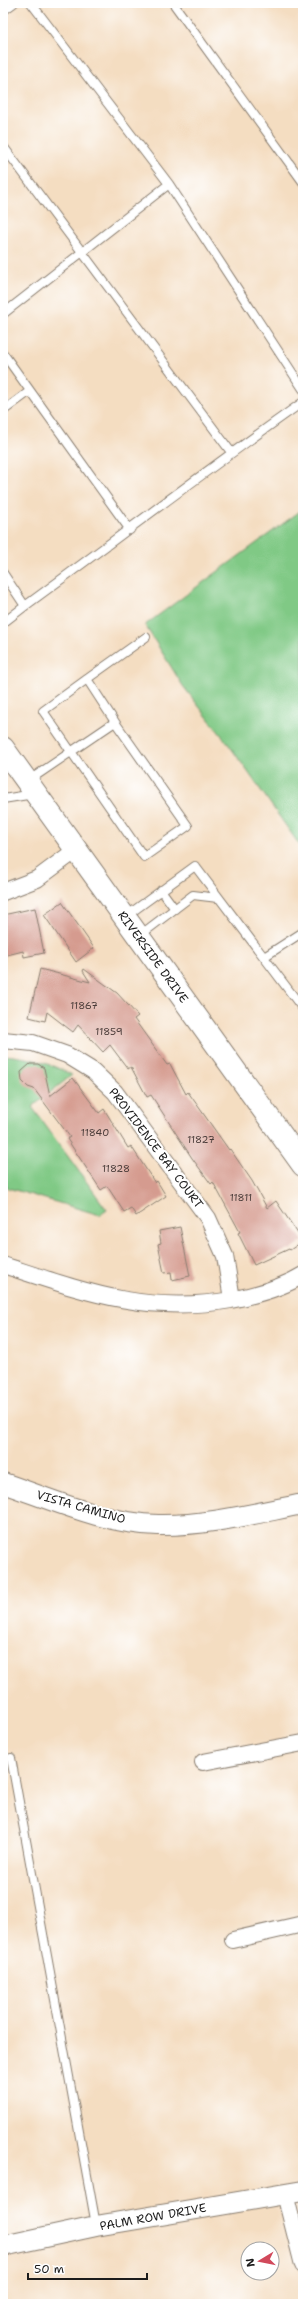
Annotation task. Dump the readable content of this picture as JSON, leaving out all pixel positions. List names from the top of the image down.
{
  "streets": {
    "main road": ["RIVERSIDE DRIVE"],
    "street": ["PROVIDENCE BAY COURT", "VISTA CAMINO", "PALM ROW DRIVE"]
  },
  "house_numbers": [
    "11867",
    "11859",
    "11840",
    "11827",
    "11828",
    "11811"
  ],
  "scale_bar": "50 m",
  "north": "left"
}
